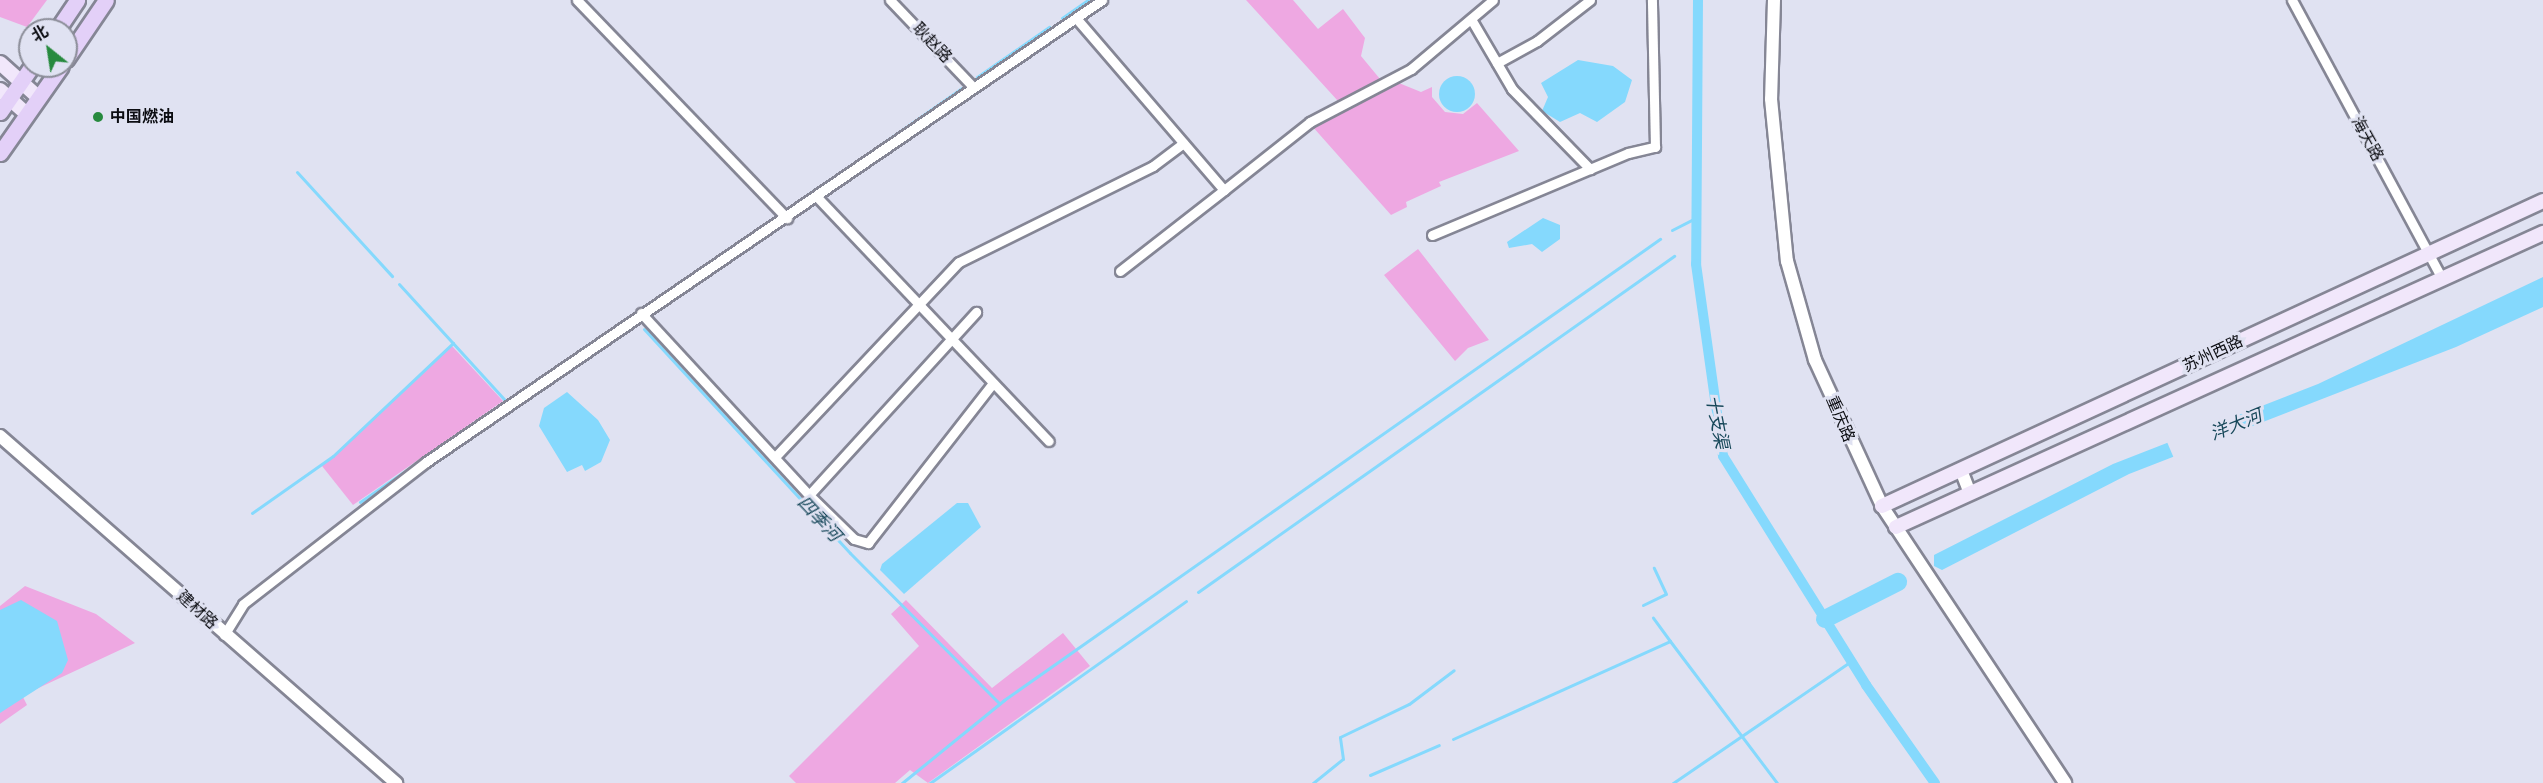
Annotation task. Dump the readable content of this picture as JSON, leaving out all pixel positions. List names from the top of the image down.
{
  "streets": {
    "main road": ["苏州西路"],
    "street": [
      "耿赵路",
      "海天路",
      "重庆路",
      "建材路"
    ]
  },
  "crossings": [
    ["海天路", "苏州西路"],
    ["苏州西路", "重庆路"]
  ],
  "water": ["十支渠", "洋大河", "四季河"],
  "places": ["中国燃油"],
  "north": "top left"
}
